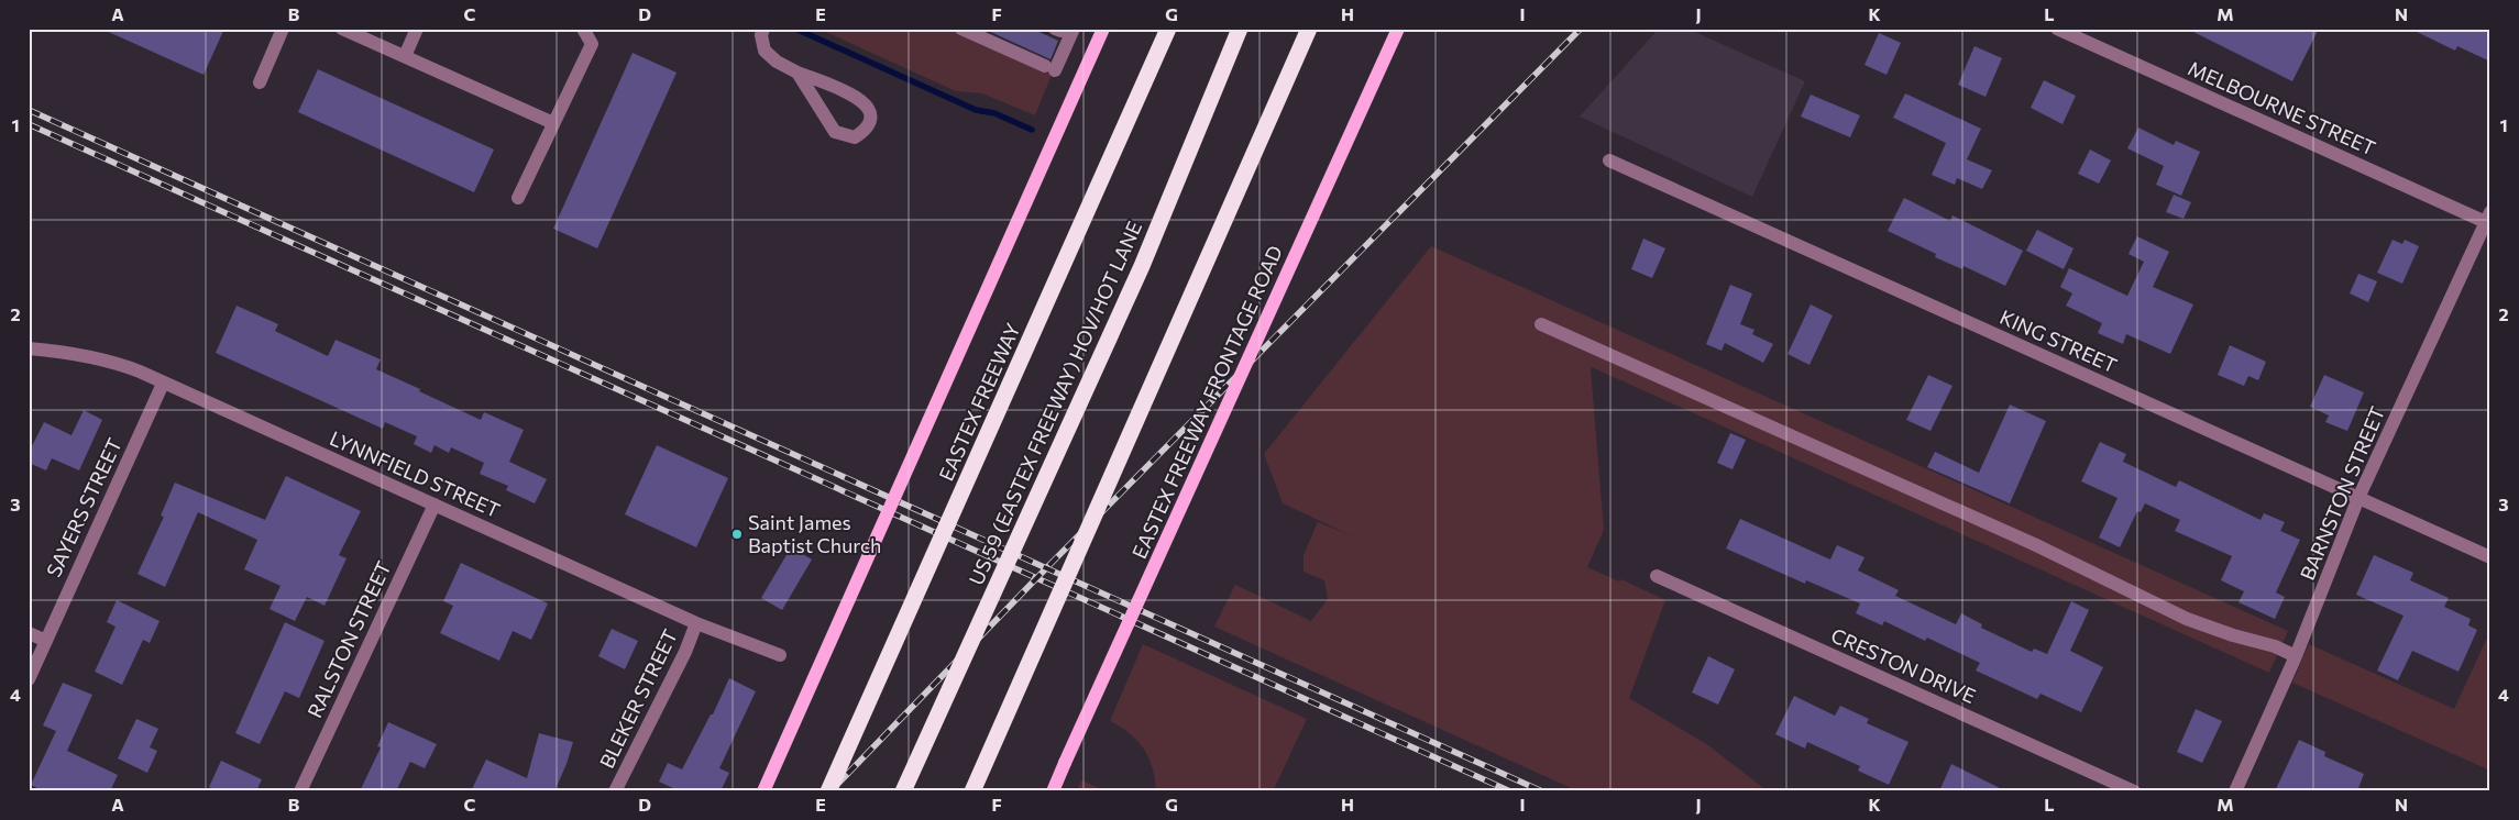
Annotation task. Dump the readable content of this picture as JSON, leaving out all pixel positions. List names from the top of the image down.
{
  "streets": {
    "highway": ["EASTEX FREEWAY", "US 59 (EASTEX FREEWAY) HOV/HOT LANE"],
    "main road": ["EASTEX FREEWAY FRONTAGE ROAD"],
    "street": [
      "MELBOURNE STREET",
      "KING STREET",
      "LYNNFIELD STREET",
      "BARNSTON STREET",
      "SAYERS STREET",
      "RALSTON STREET",
      "CRESTON DRIVE",
      "BLEKER STREET"
    ]
  },
  "crossings": [
    ["MELBOURNE STREET", "BARNSTON STREET"],
    ["KING STREET", "BARNSTON STREET"],
    ["LYNNFIELD STREET", "SAYERS STREET"],
    ["LYNNFIELD STREET", "RALSTON STREET"],
    ["LYNNFIELD STREET", "BLEKER STREET"]
  ],
  "places": ["Saint James Baptist Church"],
  "grid": {
    "columns": [
      "A",
      "B",
      "C",
      "D",
      "E",
      "F",
      "G",
      "H",
      "I",
      "J",
      "K",
      "L",
      "M",
      "N"
    ],
    "rows": [
      "1",
      "2",
      "3",
      "4"
    ]
  }
}
